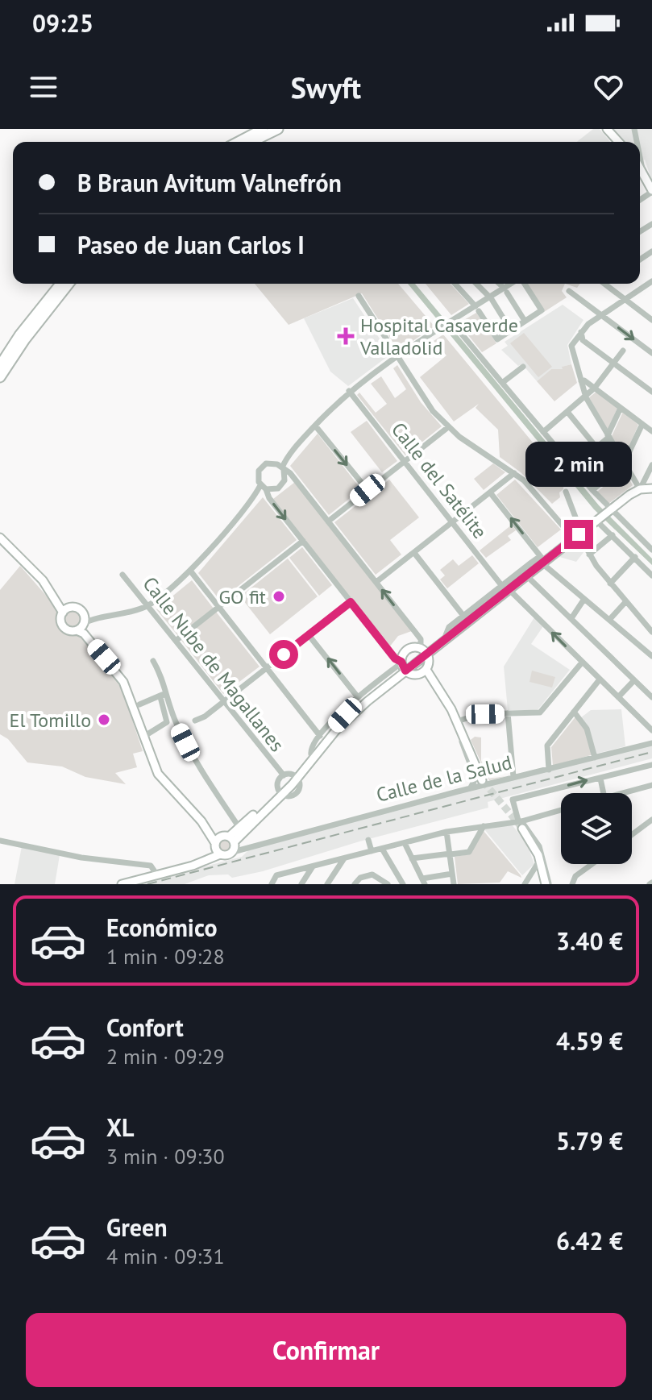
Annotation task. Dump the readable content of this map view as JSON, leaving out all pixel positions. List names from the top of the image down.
{
  "streets": {
    "street": ["Calle del Satélite", "Calle Nube de Magallanes", "Calle de la Salud"]
  },
  "places": {
    "health": ["Hospital Casaverde Valladolid"],
    "other": ["GO fit", "El Tomillo"]
  },
  "page": {
    "status": "09:25",
    "header": "Swyft",
    "banner": ["B Braun Avitum Valnefrón", "Paseo de Juan Carlos I"],
    "bubble": "2 min",
    "list": [
      {
        "name": "Económico",
        "note": "1 min · 09:28",
        "value": "3.40 €"
      },
      {
        "name": "Confort",
        "note": "2 min · 09:29",
        "value": "4.59 €"
      },
      {
        "name": "XL",
        "note": "3 min · 09:30",
        "value": "5.79 €"
      },
      {
        "name": "Green",
        "note": "4 min · 09:31",
        "value": "6.42 €"
      }
    ],
    "buttons": "Confirmar"
  }
}
